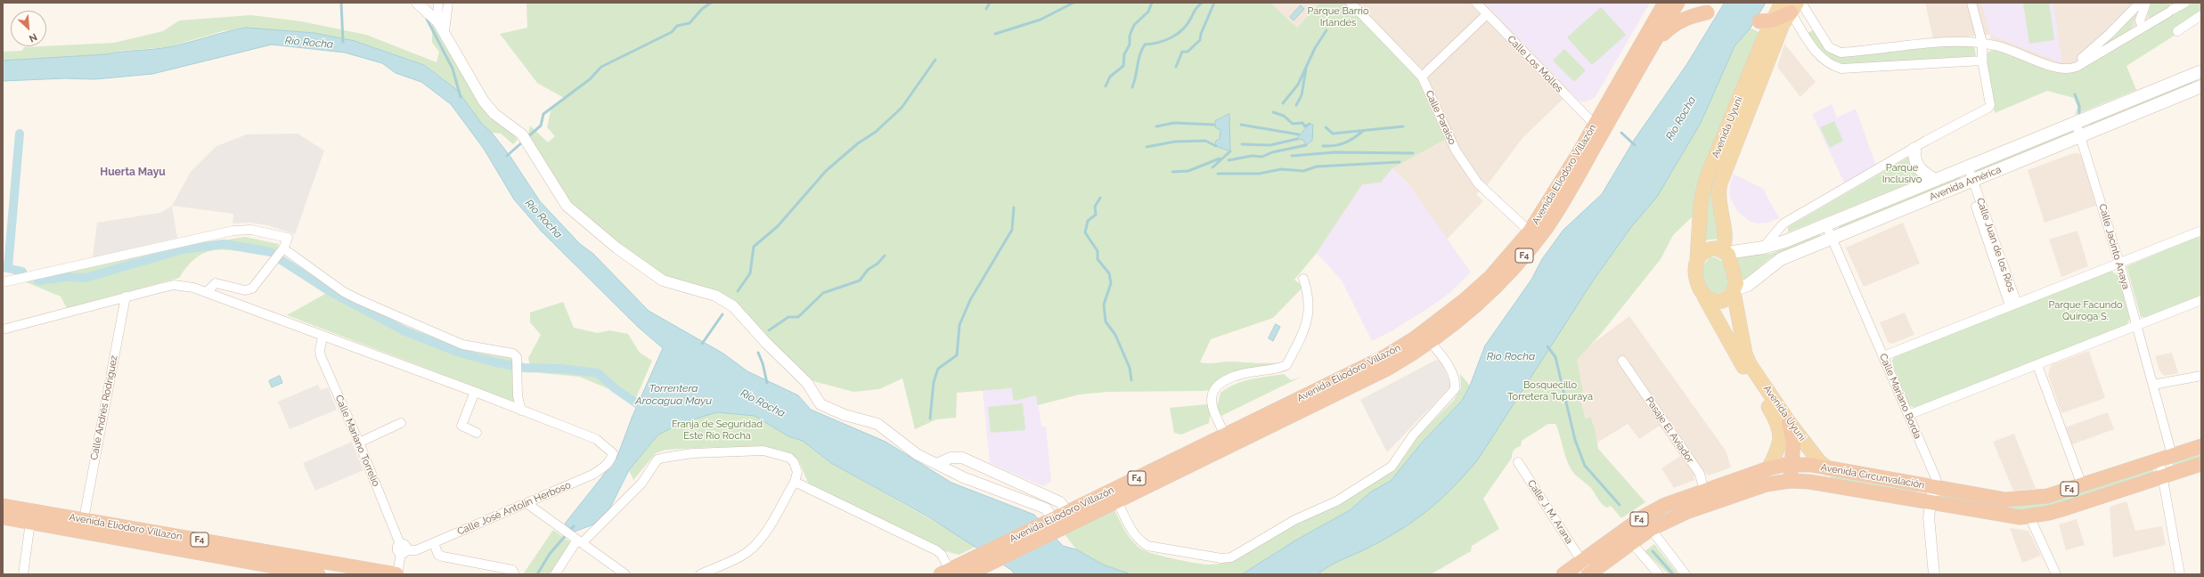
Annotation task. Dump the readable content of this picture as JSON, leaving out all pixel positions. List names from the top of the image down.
{
  "streets": {
    "highway": ["Avenida Eliodoro Villazón", "F4", "Avenida Circunvalación"],
    "main road": ["Avenida Uyuni", "Avenida América"],
    "street": [
      "Calle Los Molles",
      "Calle Paraíso",
      "Calle Juan de los Ríos",
      "Calle Jacinto Anaya",
      "Calle Mariano Borda",
      "Calle Andrés Rodriguez",
      "Pasaje El Aviador",
      "Calle Mariano Torrelio",
      "Calle José Antolin Herboso",
      "Calle J. M. Arana"
    ]
  },
  "crossings": [
    ["Calle Los Molles", "Avenida Eliodoro Villazón"],
    ["Calle Paraíso", "Avenida Eliodoro Villazón"],
    ["Avenida Uyuni", "Avenida América"],
    ["Avenida Uyuni", "Avenida Circunvalación"],
    ["Avenida Eliodoro Villazón", "Calle Andrés Rodriguez"],
    ["Avenida América", "Calle Juan de los Ríos"],
    ["Avenida América", "Calle Jacinto Anaya"],
    ["Avenida América", "Calle Mariano Borda"],
    ["Calle Jacinto Anaya", "Avenida Circunvalación"],
    ["Calle Mariano Borda", "Avenida Circunvalación"],
    ["Pasaje El Aviador", "Avenida Circunvalación"],
    ["Calle Mariano Torrelio", "Calle José Antolin Herboso"],
    ["Avenida Circunvalación", "Calle J. M. Arana"]
  ],
  "districts": ["Huerta Mayu"],
  "water": ["Río Rocha", "Torrentera Arocagua Mayu"],
  "parks": [
    "Parque Barrio Irlandés",
    "Parque Inclusivo",
    "Parque Facundo Quiroga S.",
    "Bosquecillo Torretera Tupuraya",
    "Franja de Seguridad Este Río Rocha"
  ],
  "north": "bottom right"
}
